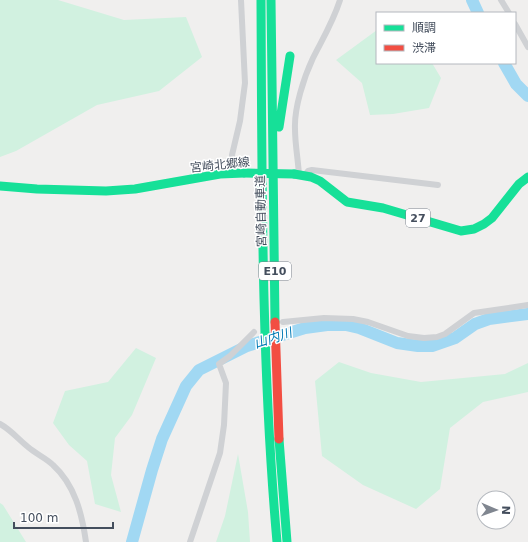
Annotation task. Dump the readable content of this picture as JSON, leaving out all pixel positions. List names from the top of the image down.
{
  "streets": {
    "main road": [
      "宮崎北郷線",
      "宮崎自動車道",
      "27",
      "E10"
    ]
  },
  "water": ["山内川"],
  "legend": ["順調", "渋滞"],
  "scale_bar": "100 m",
  "north": "right"
}
